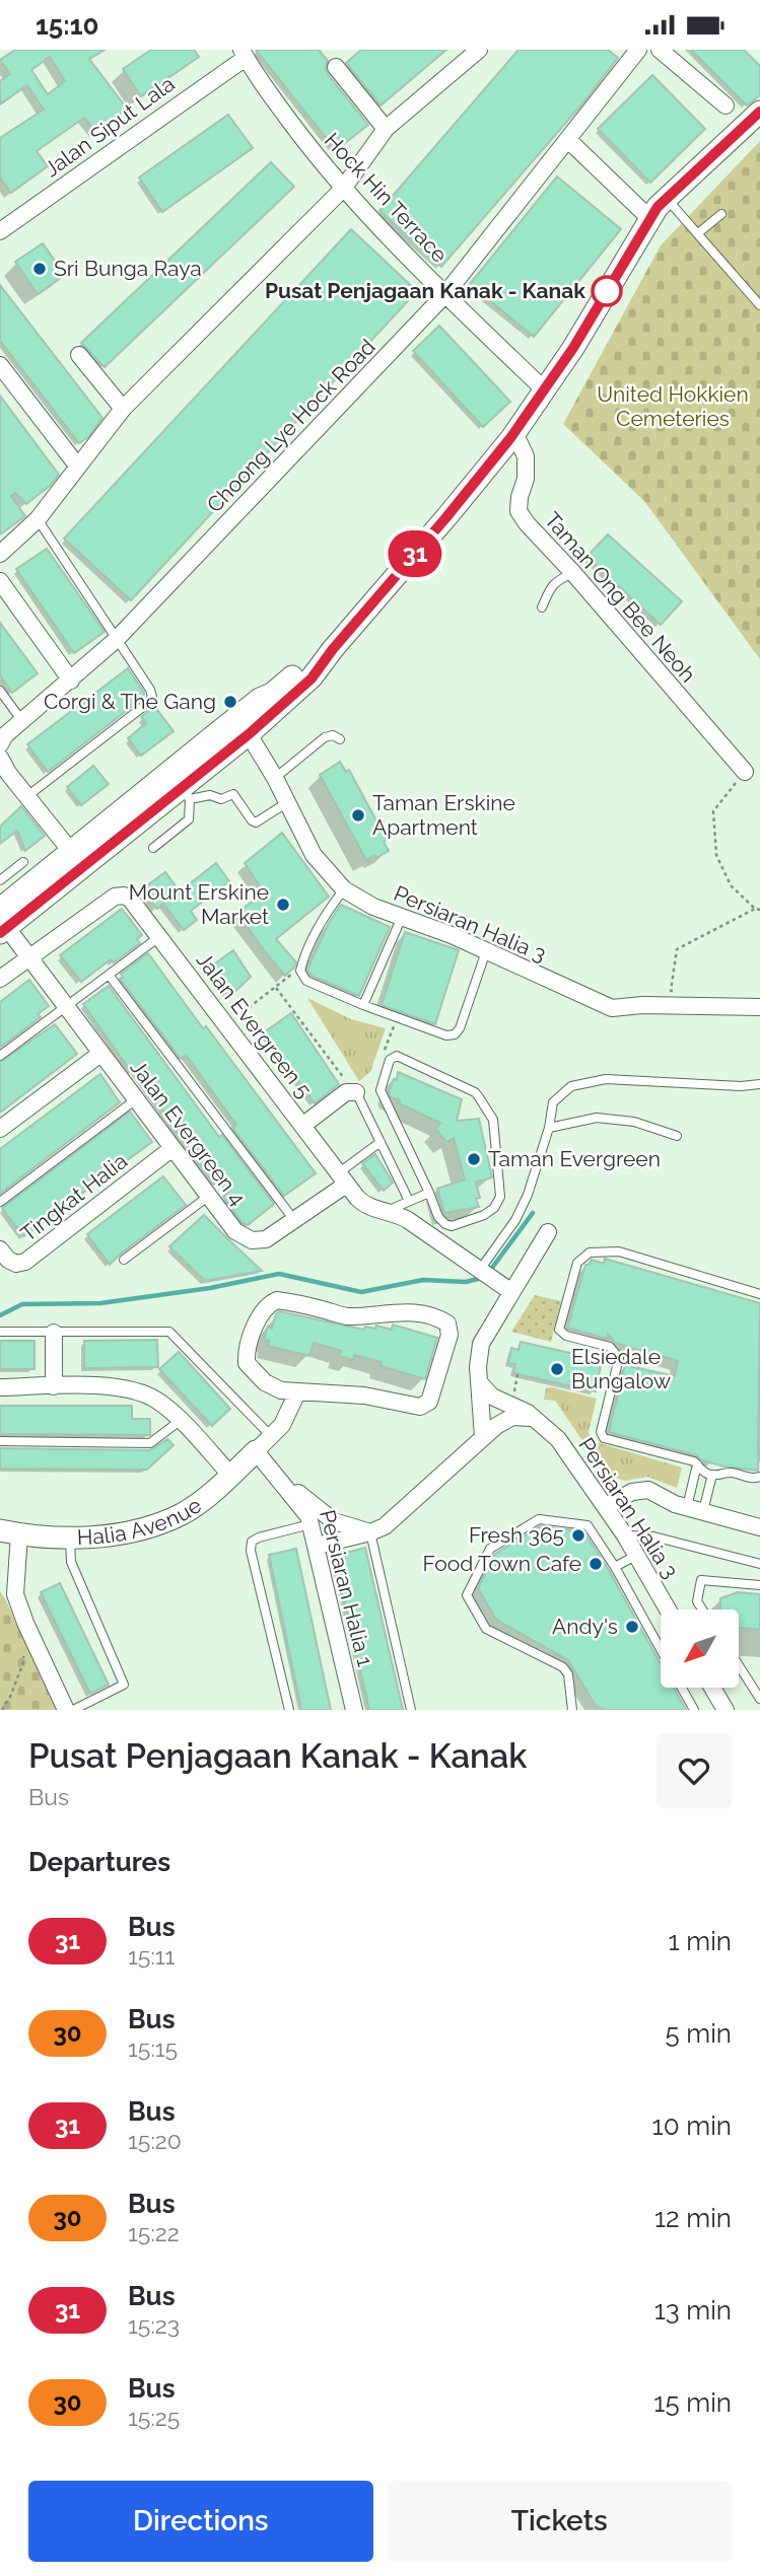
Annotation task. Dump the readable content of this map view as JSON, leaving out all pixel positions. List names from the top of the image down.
{
  "streets": {
    "main road": ["Halia Avenue"],
    "street": [
      "Jalan Siput Lala",
      "Hock Hin Terrace",
      "Choong Lye Hock Road",
      "Taman Ong Bee Neoh",
      "Persiaran Halia 3",
      "Jalan Evergreen 5",
      "Jalan Evergreen 4",
      "Tingkat Halia",
      "Persiaran Halia 1"
    ]
  },
  "crossings": [
    ["Jalan Siput Lala", "Hock Hin Terrace"],
    ["Hock Hin Terrace", "Choong Lye Hock Road"],
    ["Jalan Evergreen 5", "Jalan Evergreen 4"],
    ["Jalan Evergreen 4", "Tingkat Halia"],
    ["Halia Avenue", "Persiaran Halia 1"]
  ],
  "parks": ["United Hokkien Cemeteries"],
  "places": [
    "Sri Bunga Raya",
    "Pusat Penjagaan Kanak - Kanak",
    "Corgi & The Gang",
    "Taman Erskine Apartment",
    "Mount Erskine Market",
    "Taman Evergreen",
    "Elsiedale Bungalow",
    "Fresh 365",
    "Food Town Cafe",
    "Andy's"
  ],
  "lines": ["bus line 31"],
  "north": "bottom left",
  "page": {
    "status": "15:10",
    "on_map": "31",
    "heading": [
      ["Pusat Penjagaan Kanak - Kanak", "Bus"],
      "Departures"
    ],
    "list": [
      {
        "mark": "31",
        "name": "Bus",
        "note": "15:11",
        "value": "1 min"
      },
      {
        "mark": "30",
        "name": "Bus",
        "note": "15:15",
        "value": "5 min"
      },
      {
        "mark": "31",
        "name": "Bus",
        "note": "15:20",
        "value": "10 min"
      },
      {
        "mark": "30",
        "name": "Bus",
        "note": "15:22",
        "value": "12 min"
      },
      {
        "mark": "31",
        "name": "Bus",
        "note": "15:23",
        "value": "13 min"
      },
      {
        "mark": "30",
        "name": "Bus",
        "note": "15:25",
        "value": "15 min"
      }
    ],
    "buttons": ["Directions", "Tickets"]
  }
}
